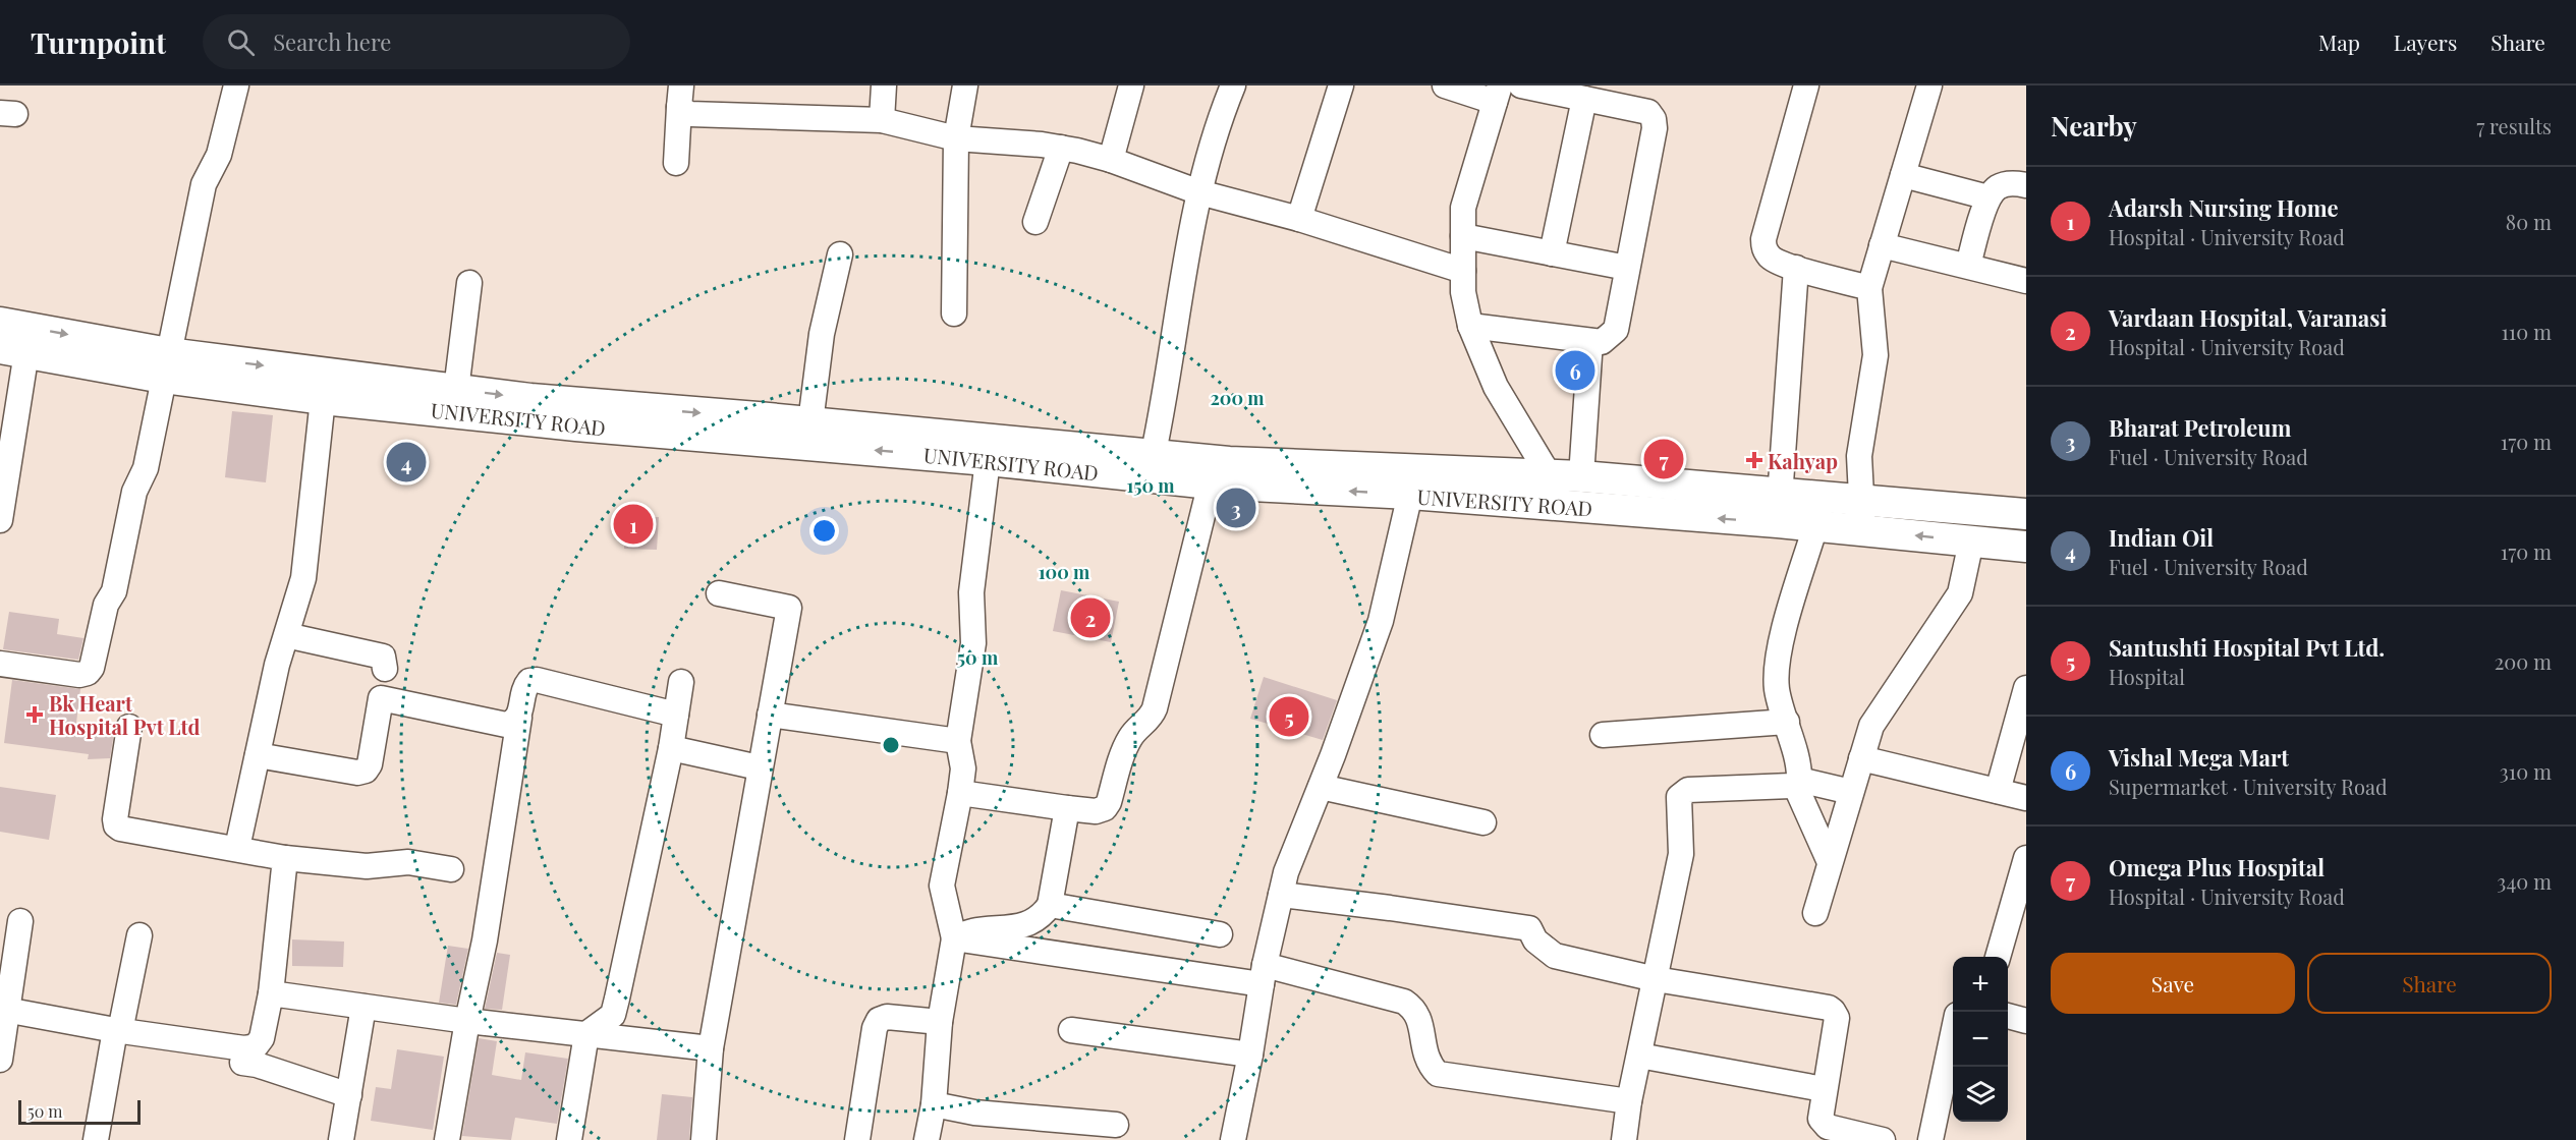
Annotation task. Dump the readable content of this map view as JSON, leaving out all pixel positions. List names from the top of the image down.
{
  "streets": {
    "main road": ["UNIVERSITY ROAD"]
  },
  "places": {
    "health": ["Kahyap", "Bk Heart Hospital Pvt Ltd"]
  },
  "scale_bar": "50 m",
  "page": {
    "header": "Turnpoint",
    "search": "Search here",
    "nav": ["Map", "Layers", "Share"],
    "heading": ["Nearby", "7 results"],
    "list": [
      {
        "mark": "1",
        "name": "Adarsh Nursing Home",
        "note": "Hospital · University Road",
        "value": "80 m"
      },
      {
        "mark": "2",
        "name": "Vardaan Hospital, Varanasi",
        "note": "Hospital · University Road",
        "value": "110 m"
      },
      {
        "mark": "3",
        "name": "Bharat Petroleum",
        "note": "Fuel · University Road",
        "value": "170 m"
      },
      {
        "mark": "4",
        "name": "Indian Oil",
        "note": "Fuel · University Road",
        "value": "170 m"
      },
      {
        "mark": "5",
        "name": "Santushti Hospital Pvt Ltd.",
        "note": "Hospital",
        "value": "200 m"
      },
      {
        "mark": "6",
        "name": "Vishal Mega Mart",
        "note": "Supermarket · University Road",
        "value": "310 m"
      },
      {
        "mark": "7",
        "name": "Omega Plus Hospital",
        "note": "Hospital · University Road",
        "value": "340 m"
      }
    ],
    "pins": [
      "6",
      "7",
      "4",
      "3",
      "1",
      "2",
      "5"
    ],
    "buttons": ["Save", "Share"],
    "map_buttons": ["+", "−"],
    "scale": "50 m"
  },
  "rings": [
    "200 m",
    "150 m",
    "100 m",
    "50 m"
  ]
}
